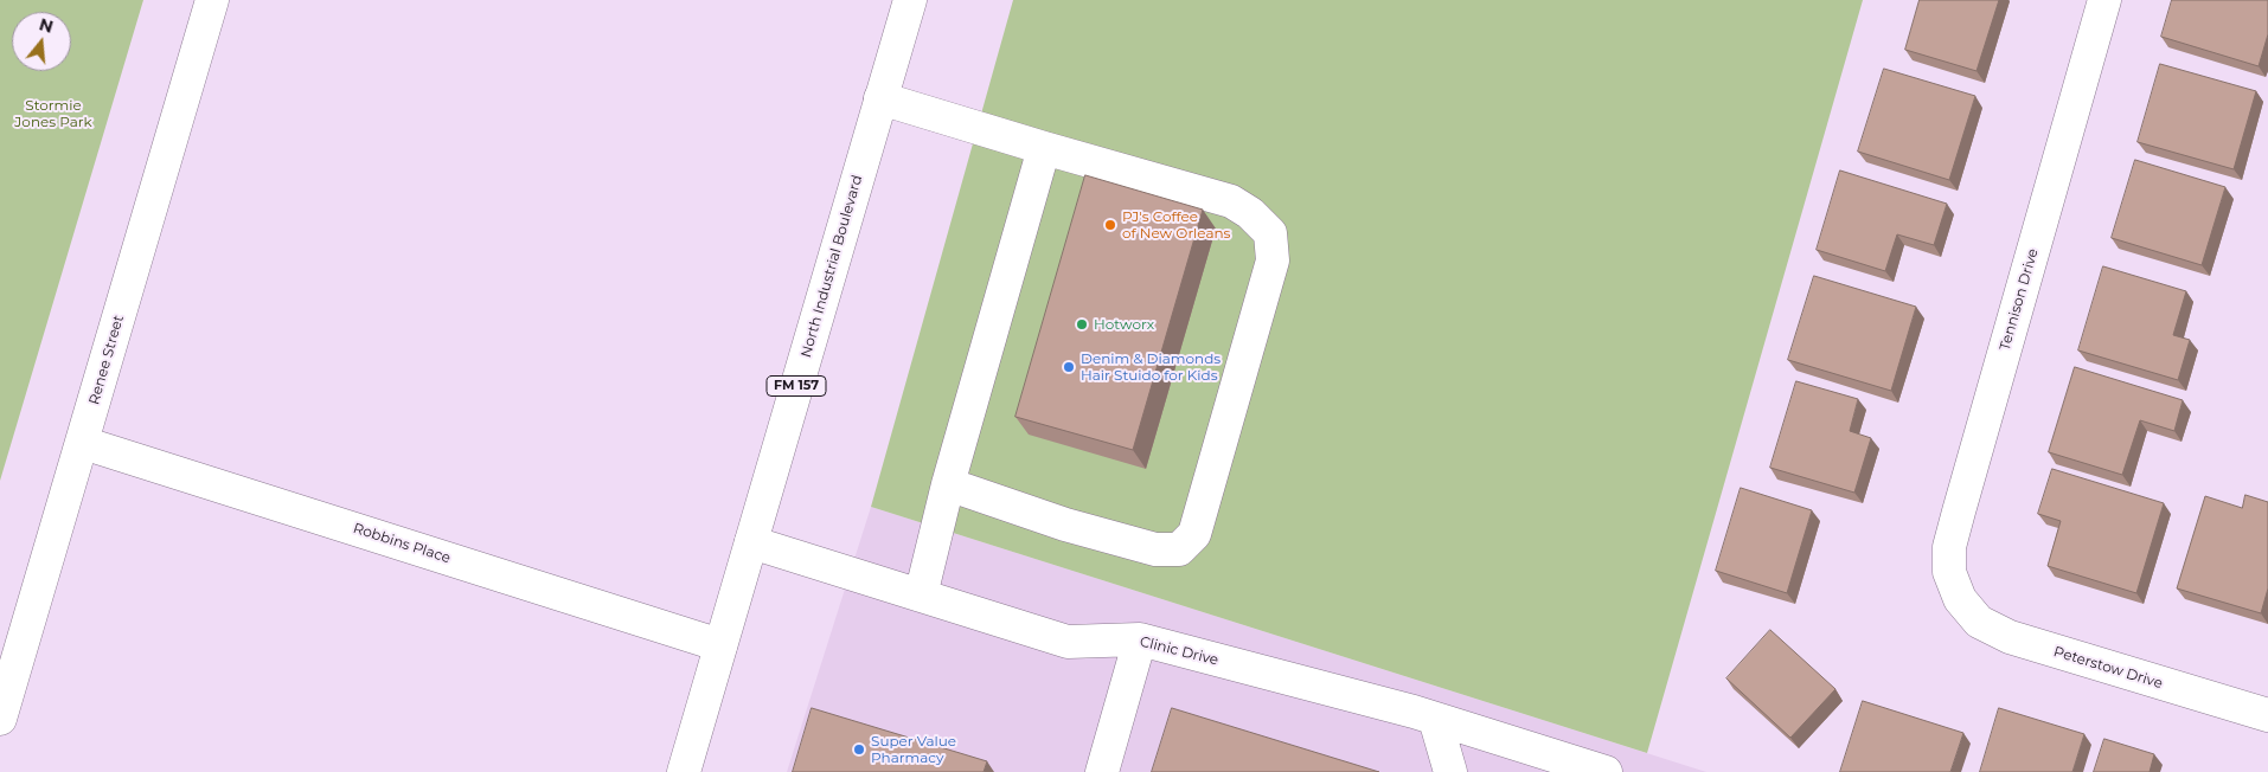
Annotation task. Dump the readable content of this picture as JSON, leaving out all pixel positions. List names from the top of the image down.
{
  "streets": {
    "street": [
      "North Industrial Boulevard",
      "Tennison Drive",
      "Renee Street",
      "FM 157",
      "Robbins Place",
      "Clinic Drive",
      "Peterstow Drive"
    ]
  },
  "crossings": [
    ["North Industrial Boulevard", "Robbins Place"],
    ["North Industrial Boulevard", "Clinic Drive"],
    ["Tennison Drive", "Peterstow Drive"],
    ["Renee Street", "Robbins Place"]
  ],
  "parks": ["Stormie Jones Park"],
  "places": [
    "PJ's Coffee of New Orleans",
    "Hotworx",
    "Denim & Diamonds Hair Stuido for Kids",
    "Super Value Pharmacy"
  ],
  "north": "top"
}
